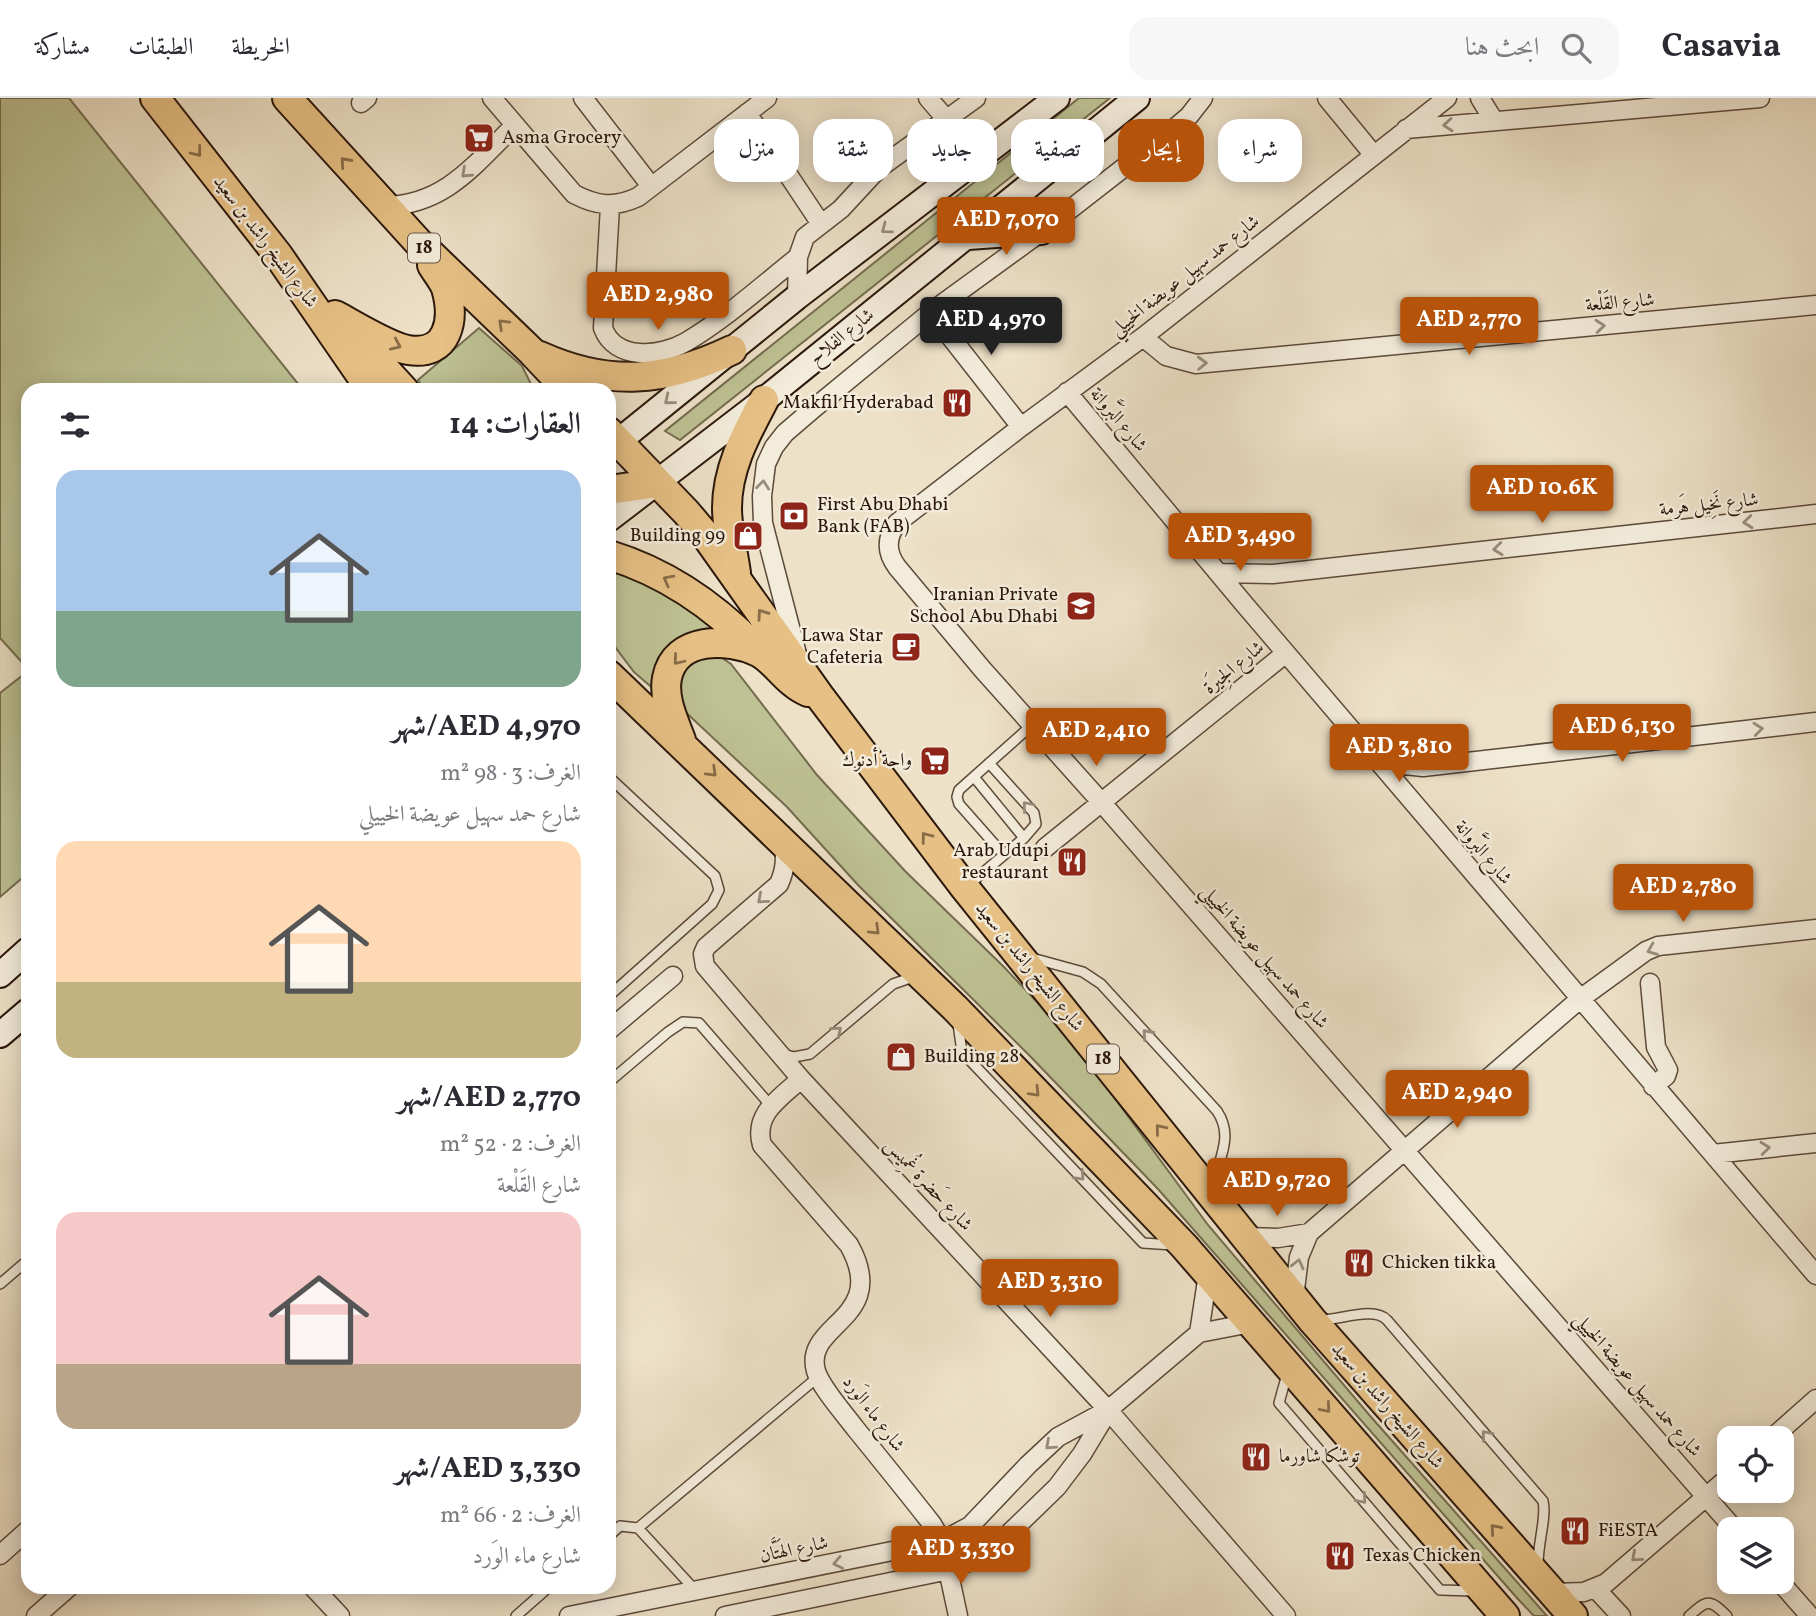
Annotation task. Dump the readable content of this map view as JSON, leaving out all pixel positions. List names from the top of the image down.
{
  "streets": {
    "main road": ["شارع الشيخ راشد بن سعيد", "18", "شارع الفلاح"],
    "street": [
      "شارع حمد سهيل عويضة الخييلي",
      "شارع القَلْعة",
      "شارع البَرَّوانة",
      "شارع نَخِيل هَرمة",
      "شارع الجِيرَة",
      "شارع حَضرة غُمِيس",
      "شارع ماء الوَرد",
      "شارع الهَتَّان"
    ]
  },
  "crossings": [
    ["شارع الشيخ راشد بن سعيد", "شارع الفلاح"],
    ["شارع حمد سهيل عويضة الخييلي", "شارع القَلْعة"],
    ["شارع حمد سهيل عويضة الخييلي", "شارع البَرَّوانة"],
    ["شارع حمد سهيل عويضة الخييلي", "شارع الجِيرَة"],
    ["شارع البَرَّوانة", "شارع نَخِيل هَرمة"],
    ["شارع البَرَّوانة", "شارع الجِيرَة"],
    ["شارع حَضرة غُمِيس", "شارع ماء الوَرد"],
    ["شارع حَضرة غُمِيس", "شارع الهَتَّان"],
    ["شارع ماء الوَرد", "شارع الهَتَّان"]
  ],
  "one_way": ["شارع القَلْعة", "شارع نَخِيل هَرمة"],
  "places": {
    "supermarket": ["Asma Grocery", "واحة أدنوك"],
    "restaurant": [
      "Makfil Hyderabad",
      "Arab Udupi restaurant",
      "Chicken tikka",
      "توشكا شاورما",
      "FiESTA",
      "Texas Chicken"
    ],
    "bank": ["First Abu Dhabi Bank (FAB)"],
    "shop": ["Building 99", "Building 28"],
    "school or university": ["Iranian Private School Abu Dhabi"],
    "cafe": ["Lawa Star Cafeteria"]
  },
  "page": {
    "header": "Casavia",
    "search": "ابحث هنا",
    "nav": ["الخريطة", "الطبقات", "مشاركة"],
    "chip": [
      "شراء",
      "إيجار",
      "تصفية",
      "جديد",
      "شقة",
      "منزل"
    ],
    "price": [
      "AED 7,070",
      "AED 2,980",
      "AED 4,970",
      "AED 2,770",
      "AED 10.6K",
      "AED 3,490",
      "AED 6,130",
      "AED 2,410",
      "AED 3,810",
      "AED 2,780",
      "AED 2,940",
      "AED 9,720",
      "AED 3,310",
      "AED 3,330"
    ],
    "heading": "العقارات: 14",
    "list": [
      {
        "name": "AED 4,970/شهر",
        "note": "الغرف: 3 · 98 m² · شارع حمد سهيل عويضة الخييلي"
      },
      {
        "name": "AED 2,770/شهر",
        "note": "الغرف: 2 · 52 m² · شارع القَلْعة"
      },
      {
        "name": "AED 3,330/شهر",
        "note": "الغرف: 2 · 66 m² · شارع ماء الوَرد"
      }
    ]
  }
}
